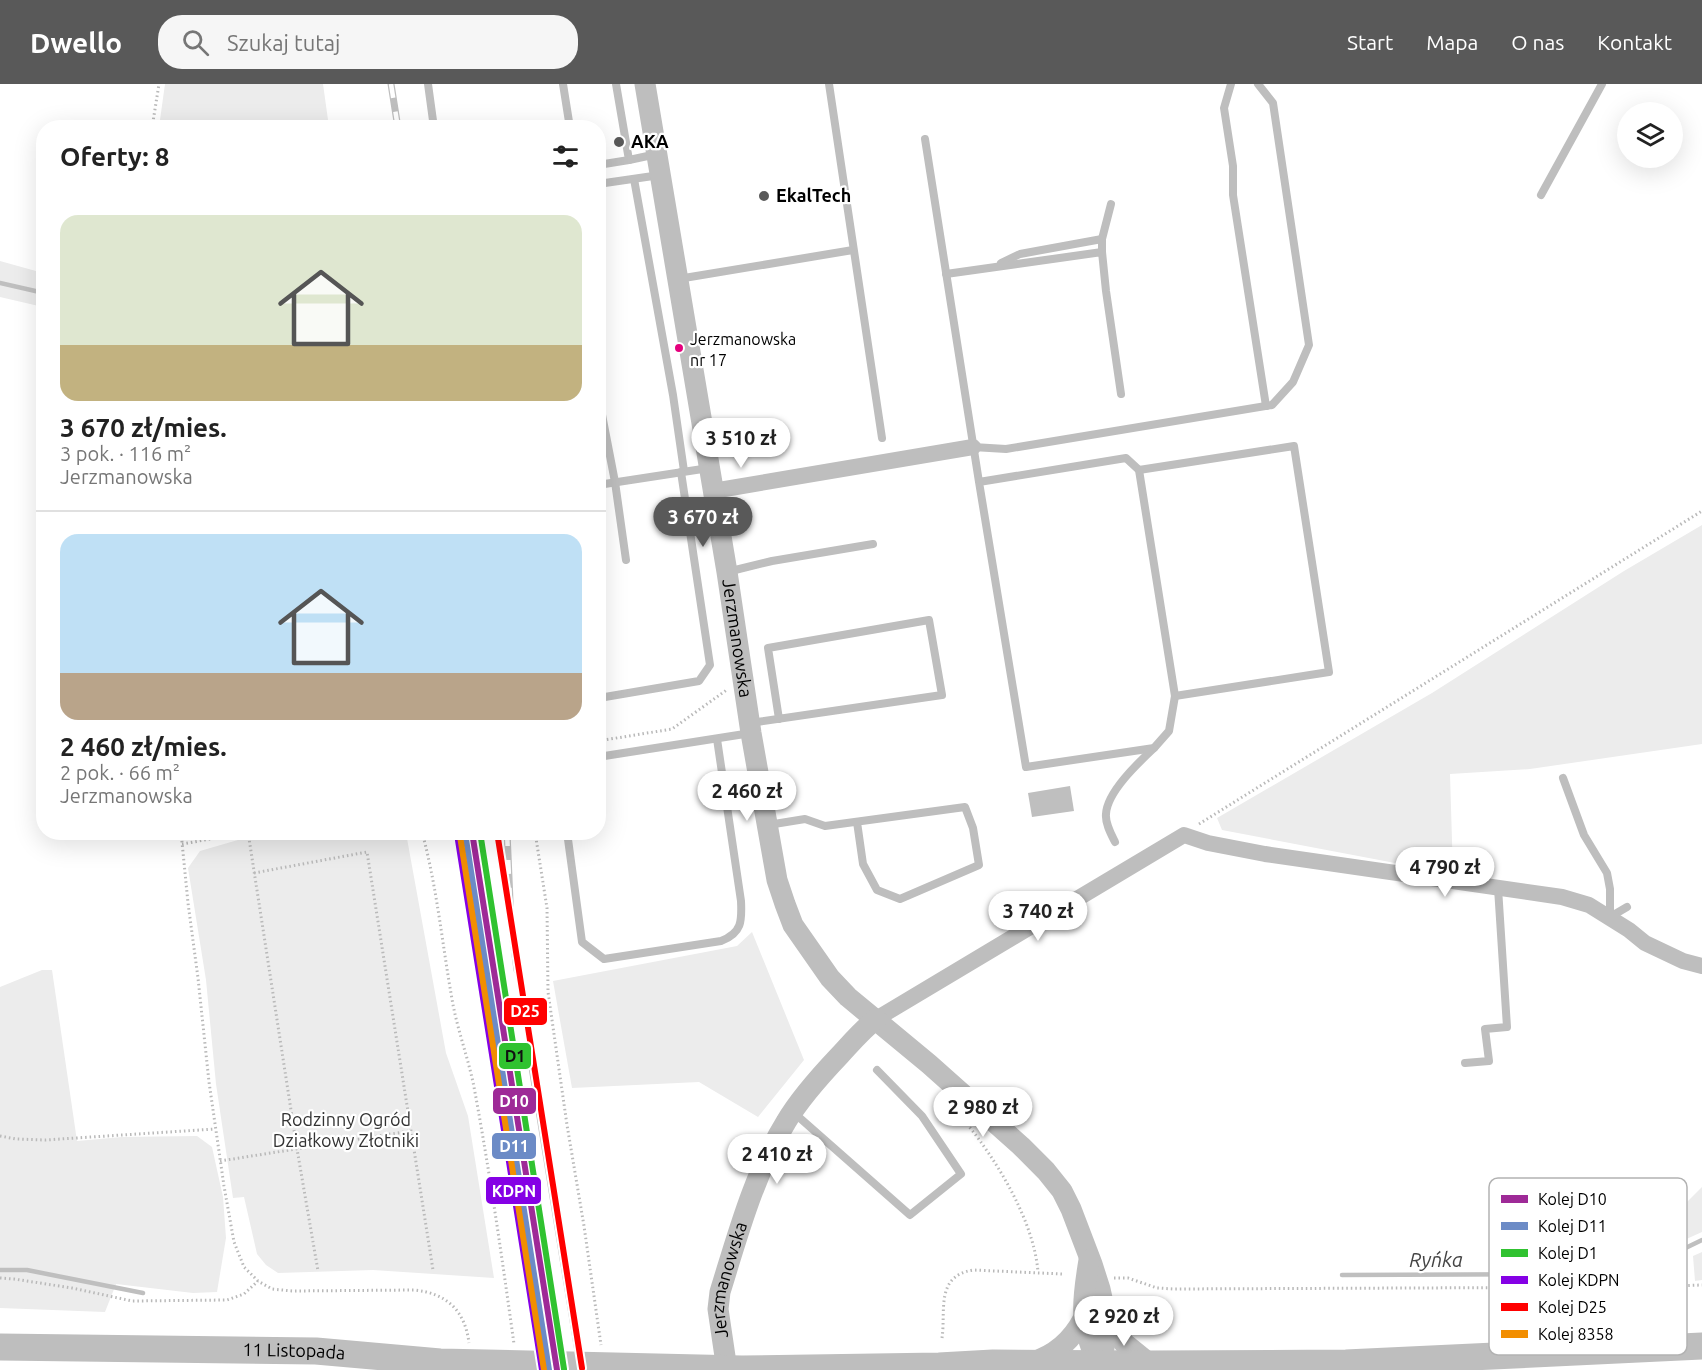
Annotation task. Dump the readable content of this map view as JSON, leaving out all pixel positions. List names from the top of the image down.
{
  "streets": {
    "main road": ["11 Listopada"],
    "street": ["Jerzmanowska"]
  },
  "crossings": [
    ["Jerzmanowska", "11 Listopada"]
  ],
  "water": ["Ryńka"],
  "parks": ["Rodzinny Ogród Działkowy Złotniki"],
  "places": ["AKA", "EkalTech", "Jerzmanowska nr 17"],
  "lines": [
    "rail line D10",
    "rail line D11",
    "rail line D1",
    "rail line KDPN",
    "rail line D25",
    "rail line 8358"
  ],
  "legend": [
    "Kolej D10",
    "Kolej D11",
    "Kolej D1",
    "Kolej KDPN",
    "Kolej D25",
    "Kolej 8358"
  ],
  "page": {
    "header": "Dwello",
    "search": "Szukaj tutaj",
    "nav": [
      "Start",
      "Mapa",
      "O nas",
      "Kontakt"
    ],
    "heading": "Oferty: 8",
    "list": [
      {
        "name": "3 670 zł/mies.",
        "note": "3 pok. · 116 m² · Jerzmanowska"
      },
      {
        "name": "2 460 zł/mies.",
        "note": "2 pok. · 66 m² · Jerzmanowska"
      }
    ],
    "price": [
      "3 510 zł",
      "3 670 zł",
      "2 460 zł",
      "4 790 zł",
      "3 740 zł",
      "2 980 zł",
      "2 410 zł",
      "2 920 zł"
    ]
  }
}
